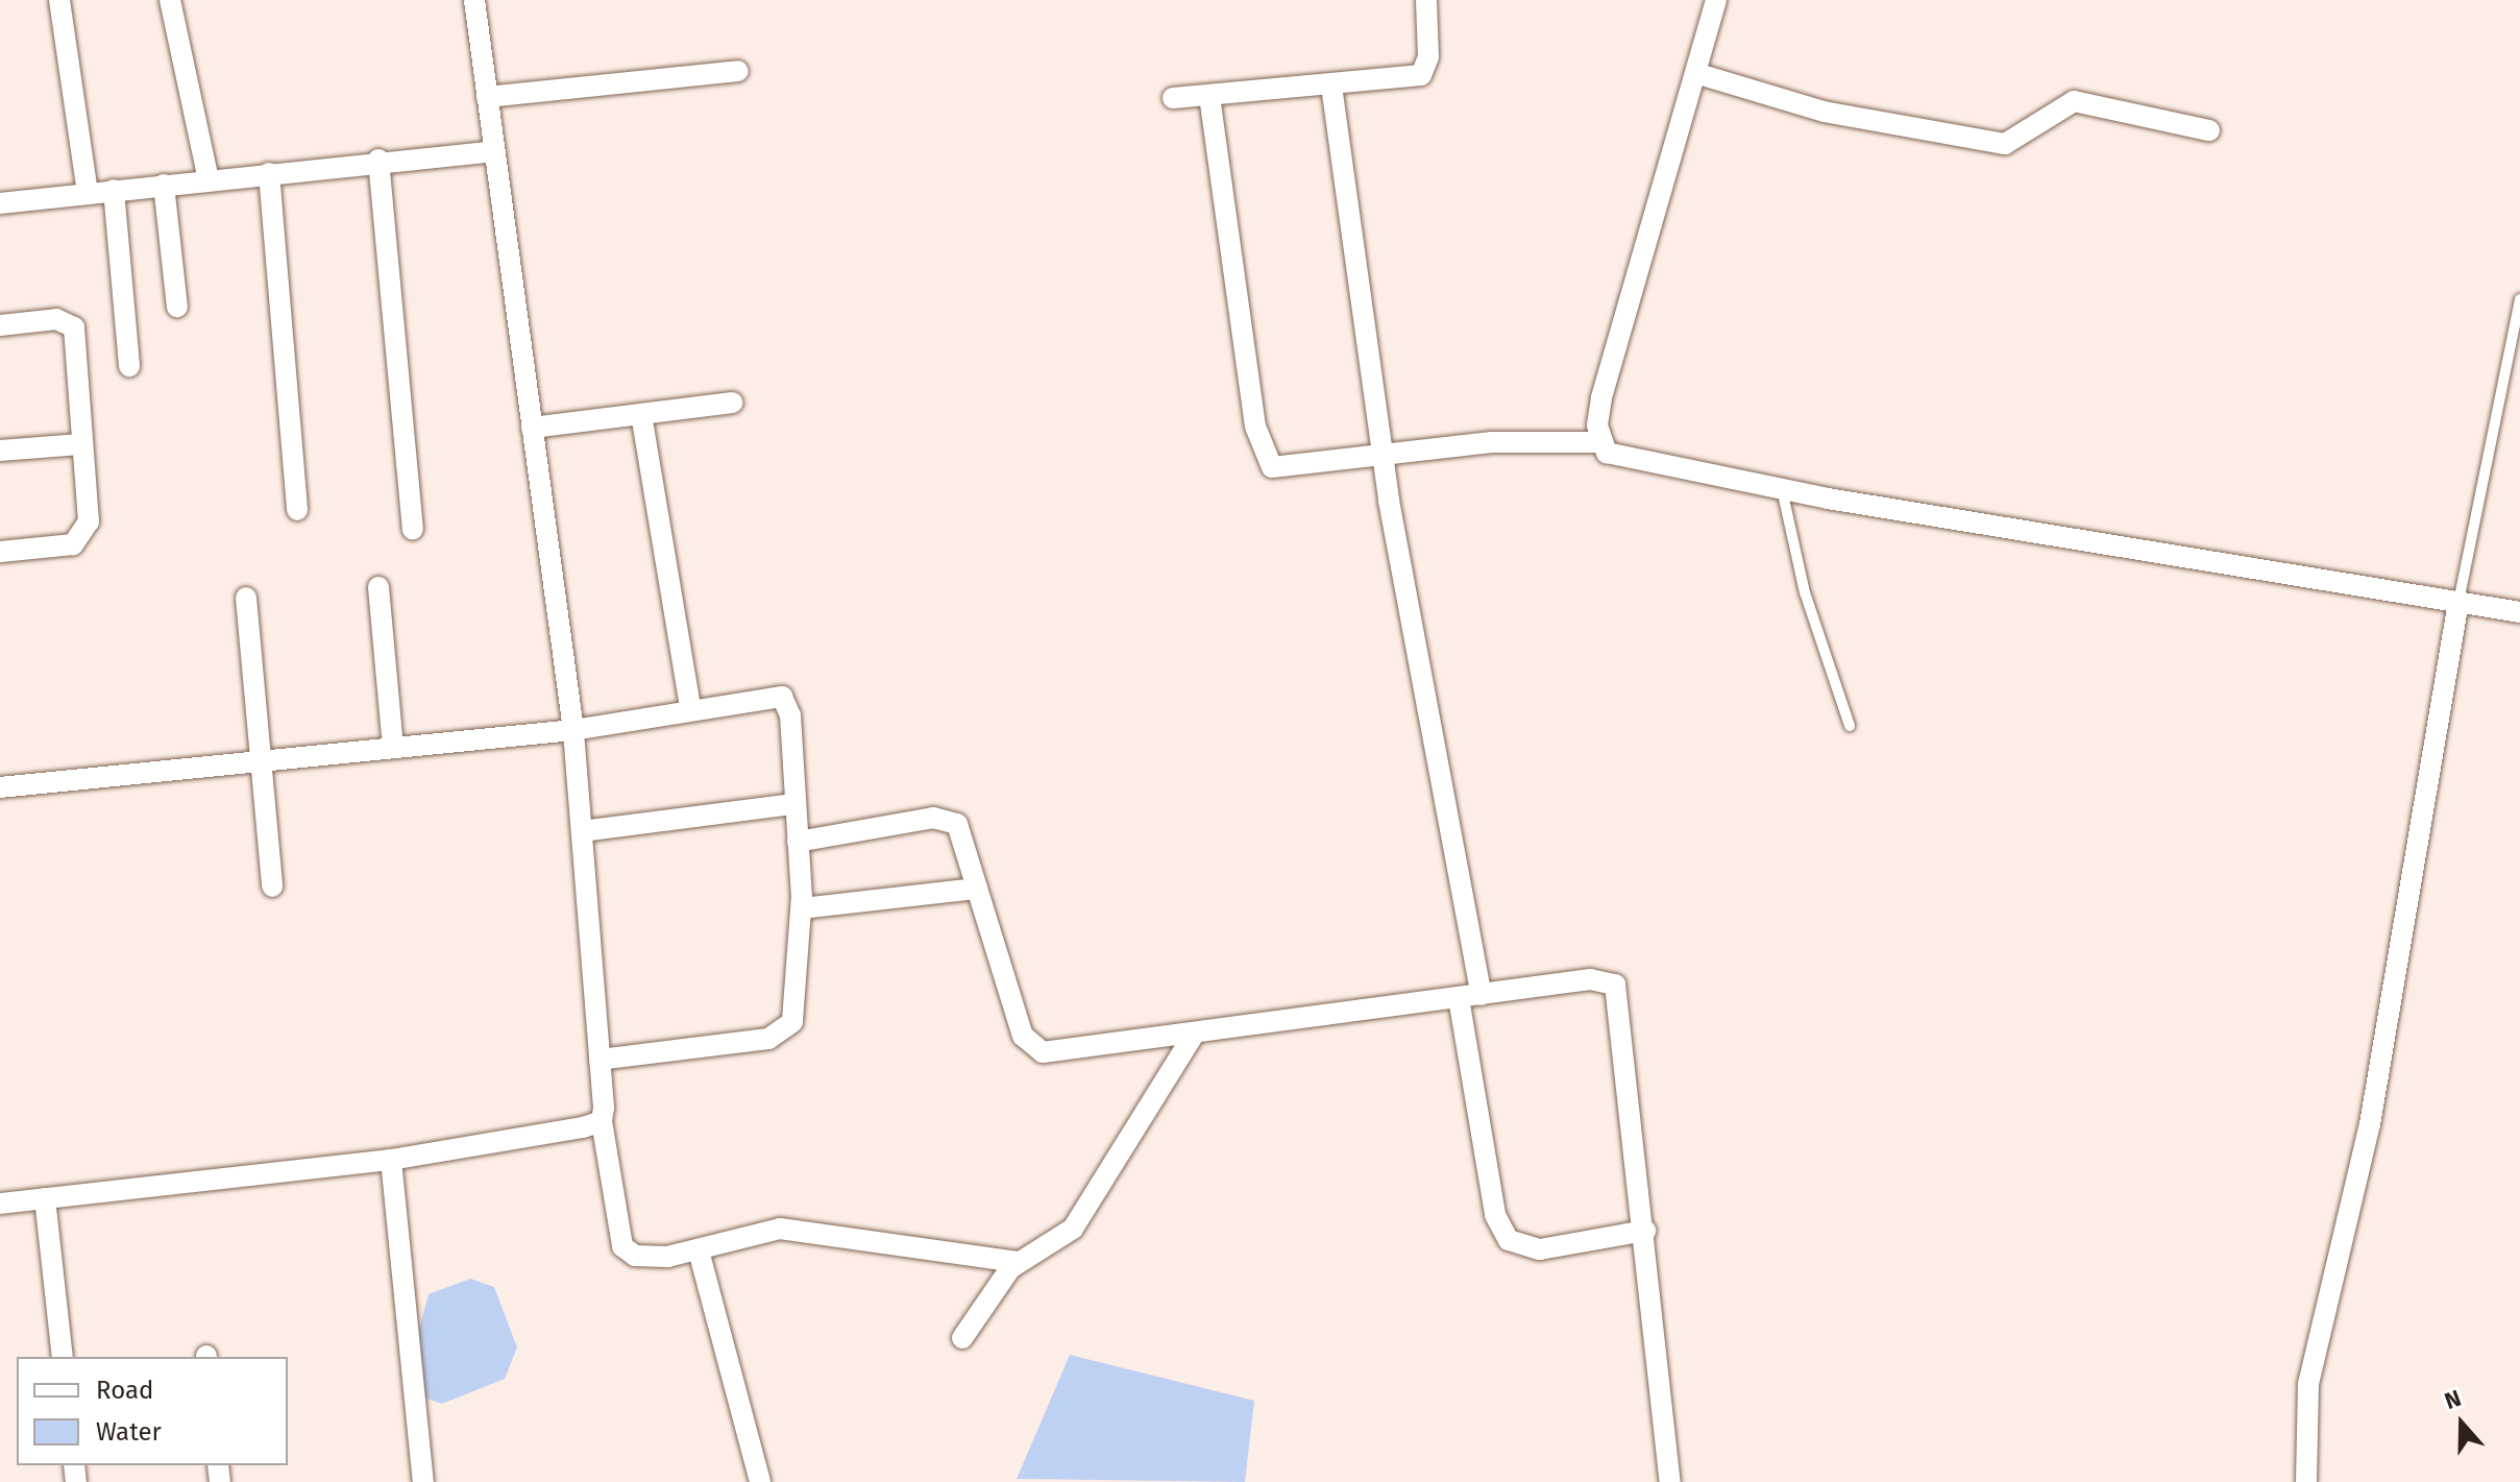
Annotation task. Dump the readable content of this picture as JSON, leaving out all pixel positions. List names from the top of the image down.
{
  "legend": ["Road", "Water"],
  "north": "top"
}
